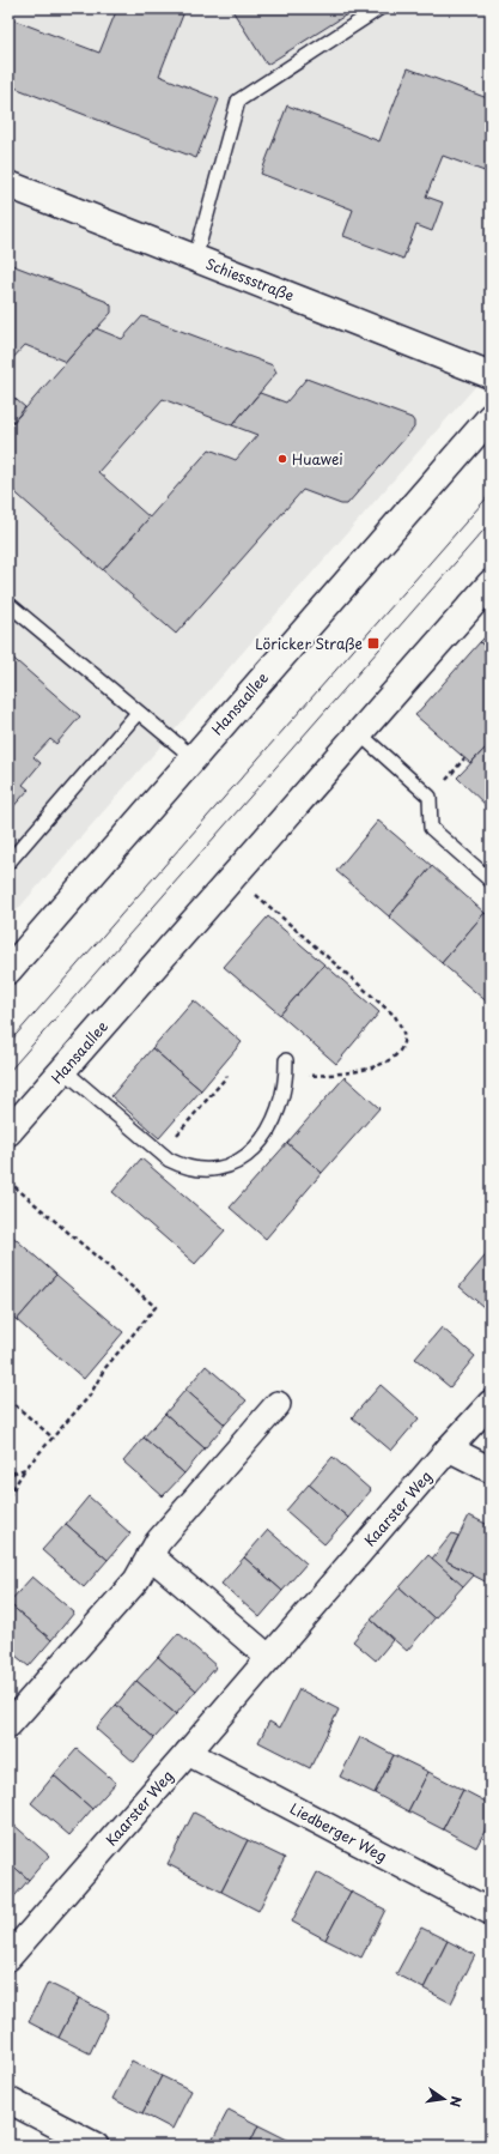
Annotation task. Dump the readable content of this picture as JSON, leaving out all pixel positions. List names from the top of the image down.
{
  "streets": {
    "street": [
      "Schiessstraße",
      "Hansaallee",
      "Kaarster Weg",
      "Liedberger Weg"
    ]
  },
  "crossings": [
    ["Kaarster Weg", "Liedberger Weg"]
  ],
  "places": {
    "other": ["Huawei"],
    "transit": ["Löricker Straße"]
  },
  "north": "right"
}
